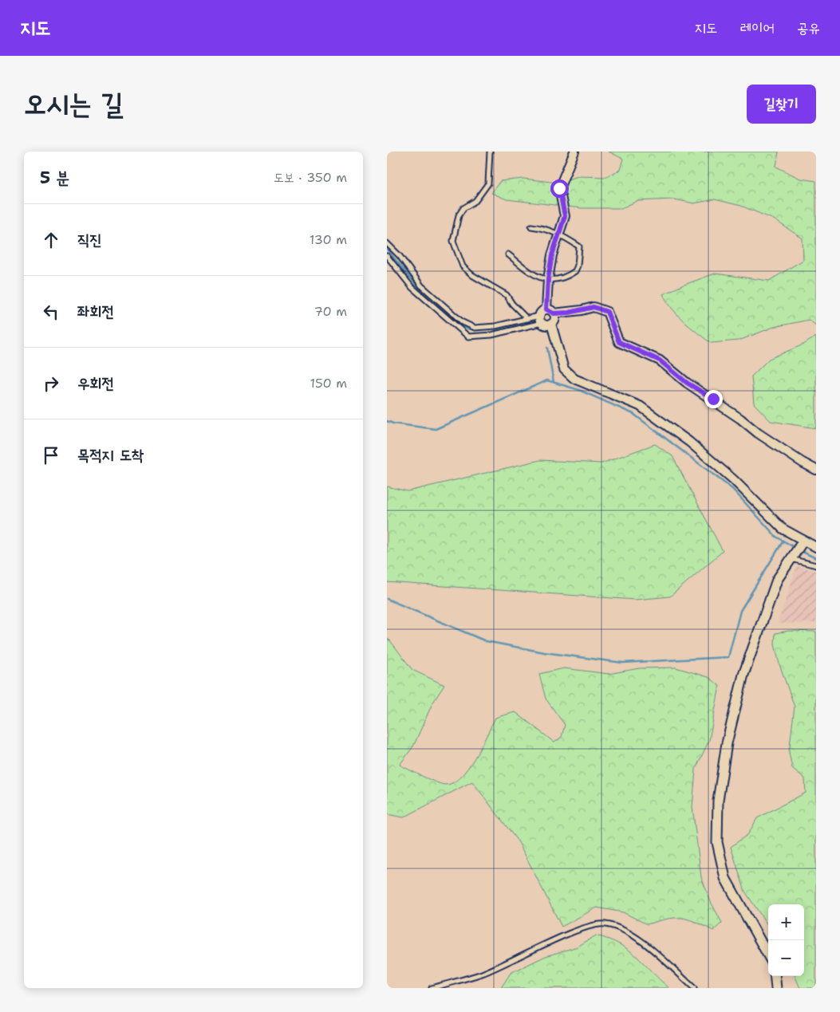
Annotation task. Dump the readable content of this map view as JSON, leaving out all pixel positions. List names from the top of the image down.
{
  "page": {
    "header": "지도",
    "nav": ["지도", "레이어", "공유"],
    "title": "오시는 길",
    "buttons": "길찾기",
    "heading": ["5 분", "도보 · 350 m"],
    "list": [
      ["직진", "130 m"],
      ["좌회전", "70 m"],
      ["우회전", "150 m"],
      "목적지 도착"
    ],
    "map_buttons": ["+", "−"]
  }
}
